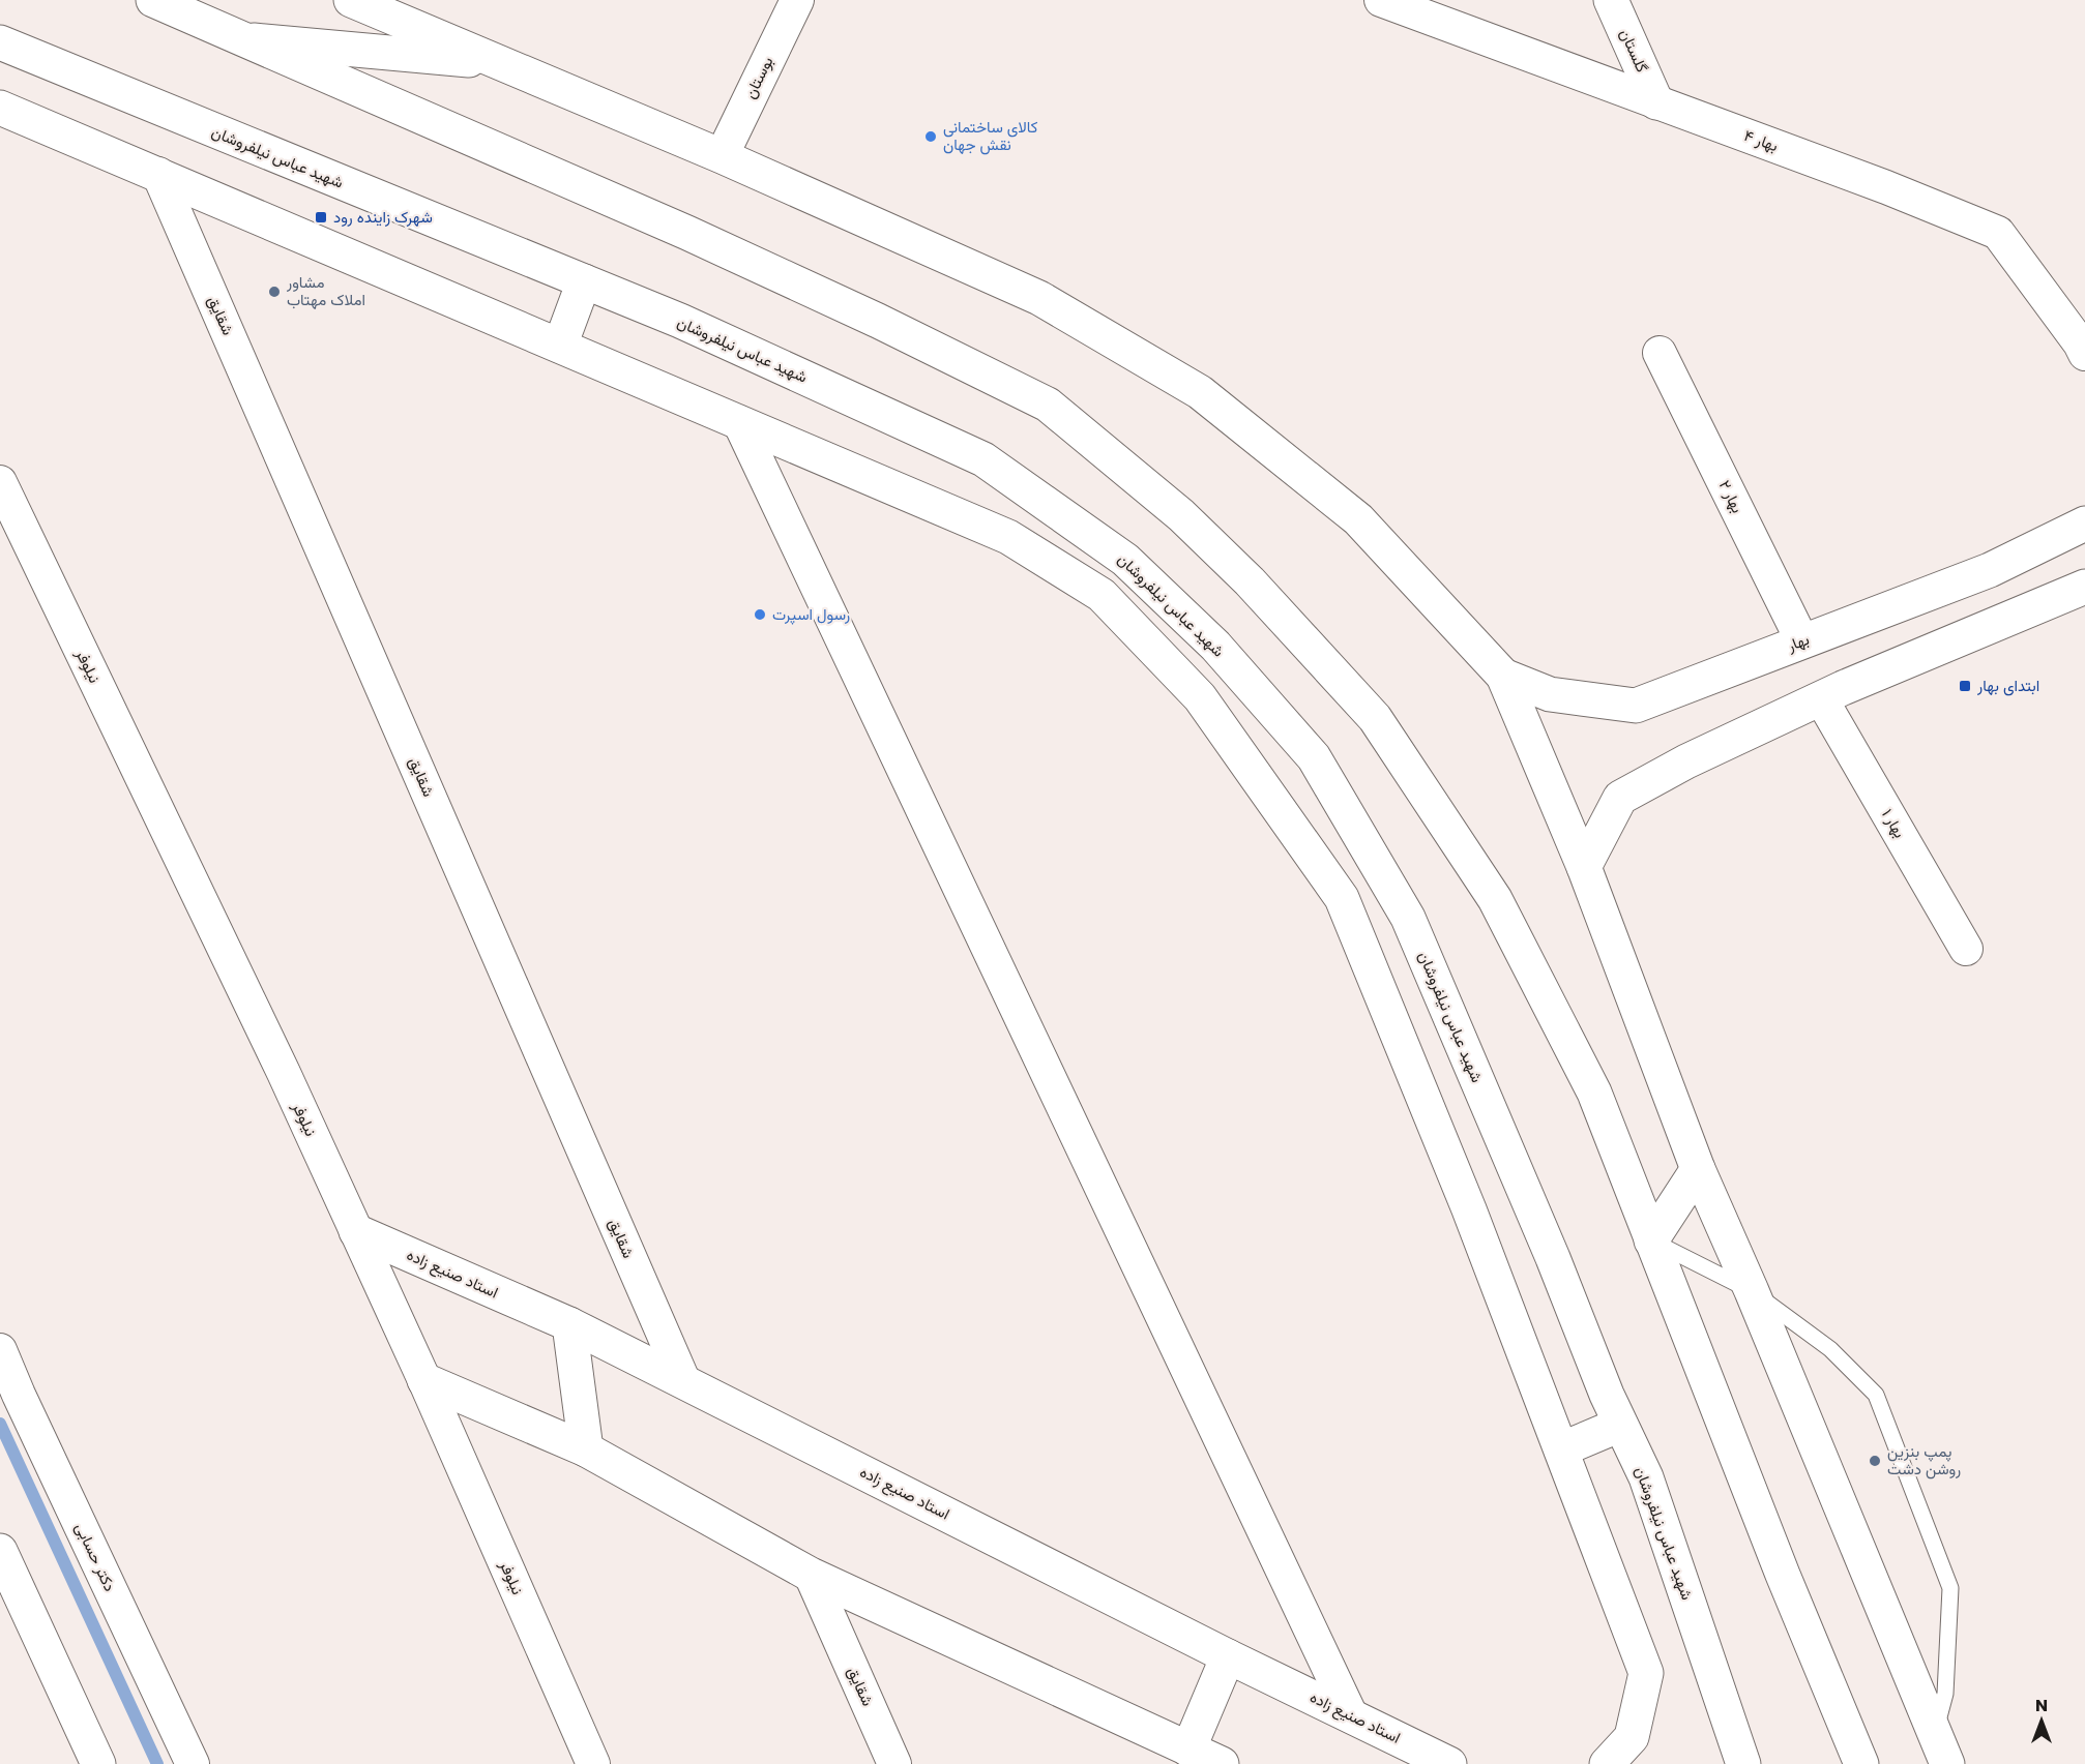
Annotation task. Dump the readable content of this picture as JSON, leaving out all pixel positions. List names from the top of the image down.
{
  "streets": {
    "street": [
      "گلستان",
      "بوستان",
      "بهار ۴",
      "شهید عباس نیلفروشان",
      "شقایق",
      "بهار ۲",
      "بهار",
      "نیلوفر",
      "بهار ۱",
      "استاد صنیع زاده",
      "دکتر حسابی"
    ]
  },
  "crossings": [
    ["گلستان", "بهار ۴"],
    ["شقایق", "استاد صنیع زاده"],
    ["بهار ۲", "بهار"],
    ["نیلوفر", "استاد صنیع زاده"]
  ],
  "places": {
    "other": [
      "کالای ساختمانی نقش جهان",
      "مشاور املاک مهتاب",
      "رسول اسپرت",
      "پمپ بنزین روشن دشت"
    ],
    "transit": ["شهرک زاینده رود", "ابتدای بهار"]
  },
  "north": "top"
}
